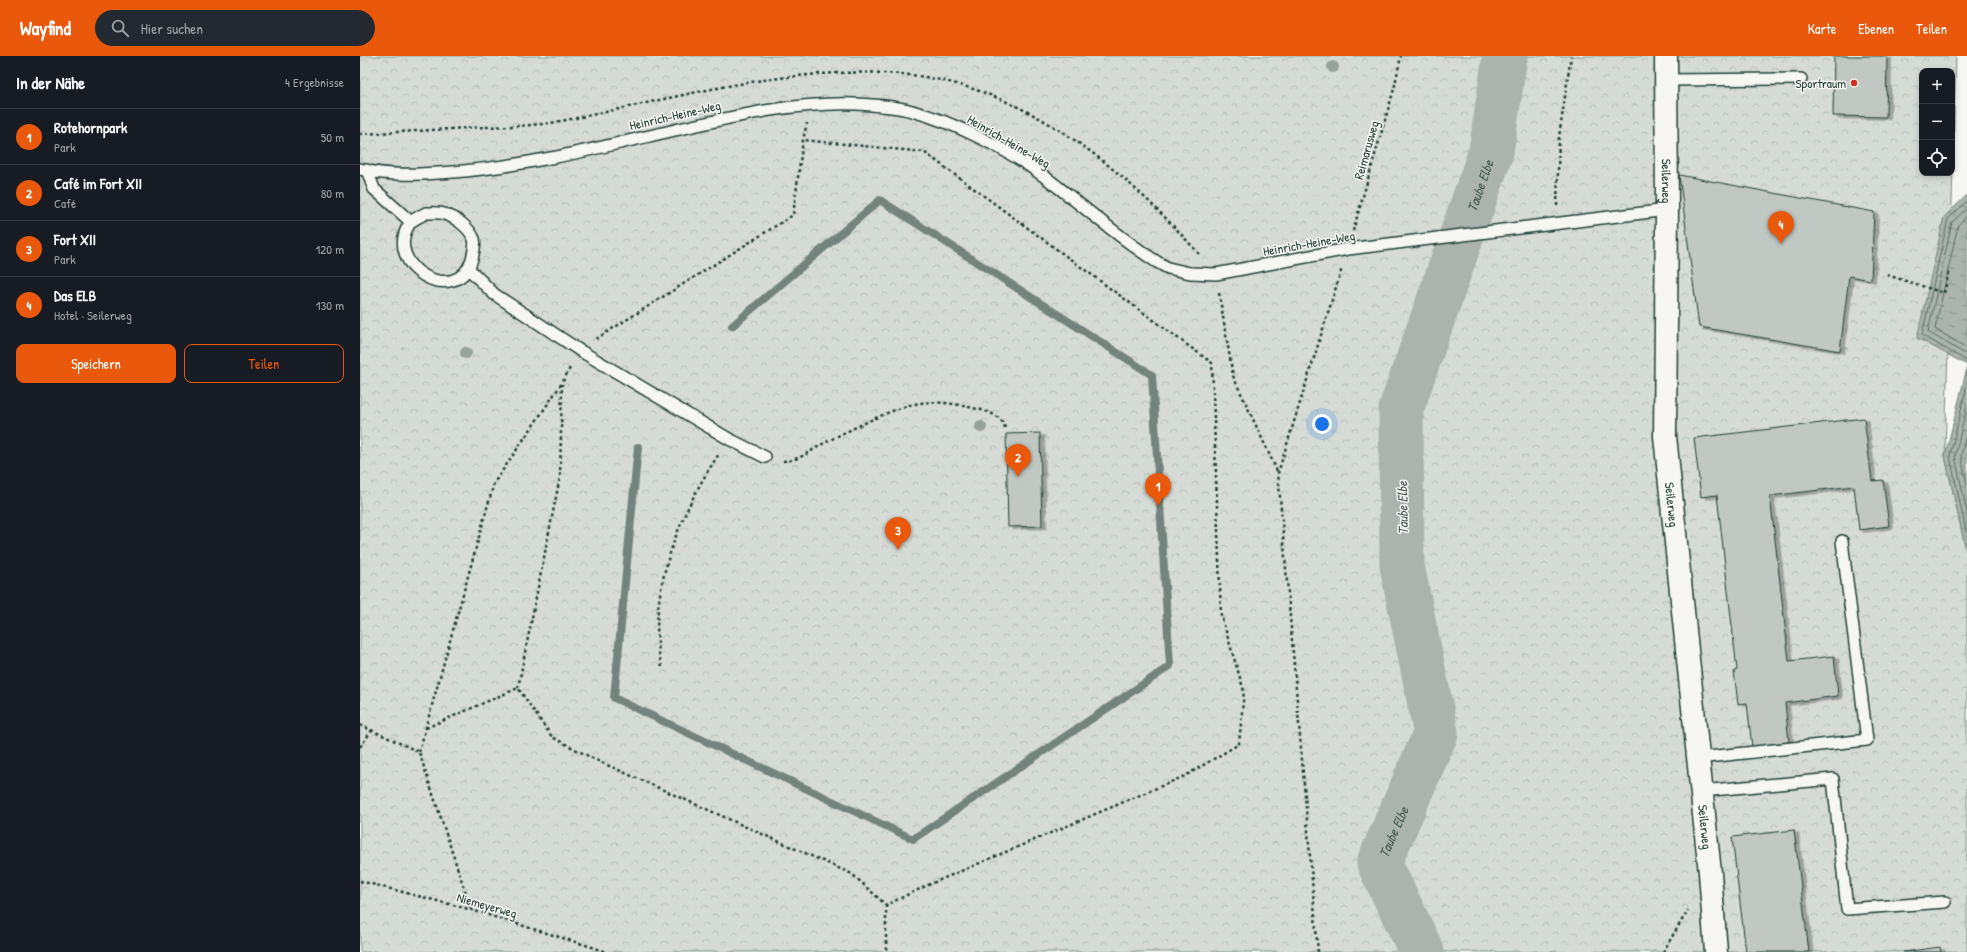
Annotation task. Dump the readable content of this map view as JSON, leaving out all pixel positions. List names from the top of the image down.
{
  "streets": {
    "street": ["Seilerweg"],
    "lane": ["Heinrich-Heine-Weg"],
    "path": ["Reimarusweg", "Niemeyerweg"]
  },
  "crossings": [
    ["Heinrich-Heine-Weg", "Reimarusweg"],
    ["Heinrich-Heine-Weg", "Seilerweg"]
  ],
  "water": ["Taube Elbe"],
  "places": ["Sportraum"],
  "page": {
    "header": "Wayfind",
    "search": "Hier suchen",
    "nav": ["Karte", "Ebenen", "Teilen"],
    "heading": ["In der Nähe", "4 Ergebnisse"],
    "map_buttons": ["+", "−"],
    "list": [
      {
        "mark": "1",
        "name": "Rotehornpark",
        "note": "Park",
        "value": "50 m"
      },
      {
        "mark": "2",
        "name": "Café im Fort XII",
        "note": "Café",
        "value": "80 m"
      },
      {
        "mark": "3",
        "name": "Fort XII",
        "note": "Park",
        "value": "120 m"
      },
      {
        "mark": "4",
        "name": "Das ELB",
        "note": "Hotel · Seilerweg",
        "value": "130 m"
      }
    ],
    "pins": [
      "4",
      "2",
      "1",
      "3"
    ],
    "buttons": ["Speichern", "Teilen"]
  }
}
